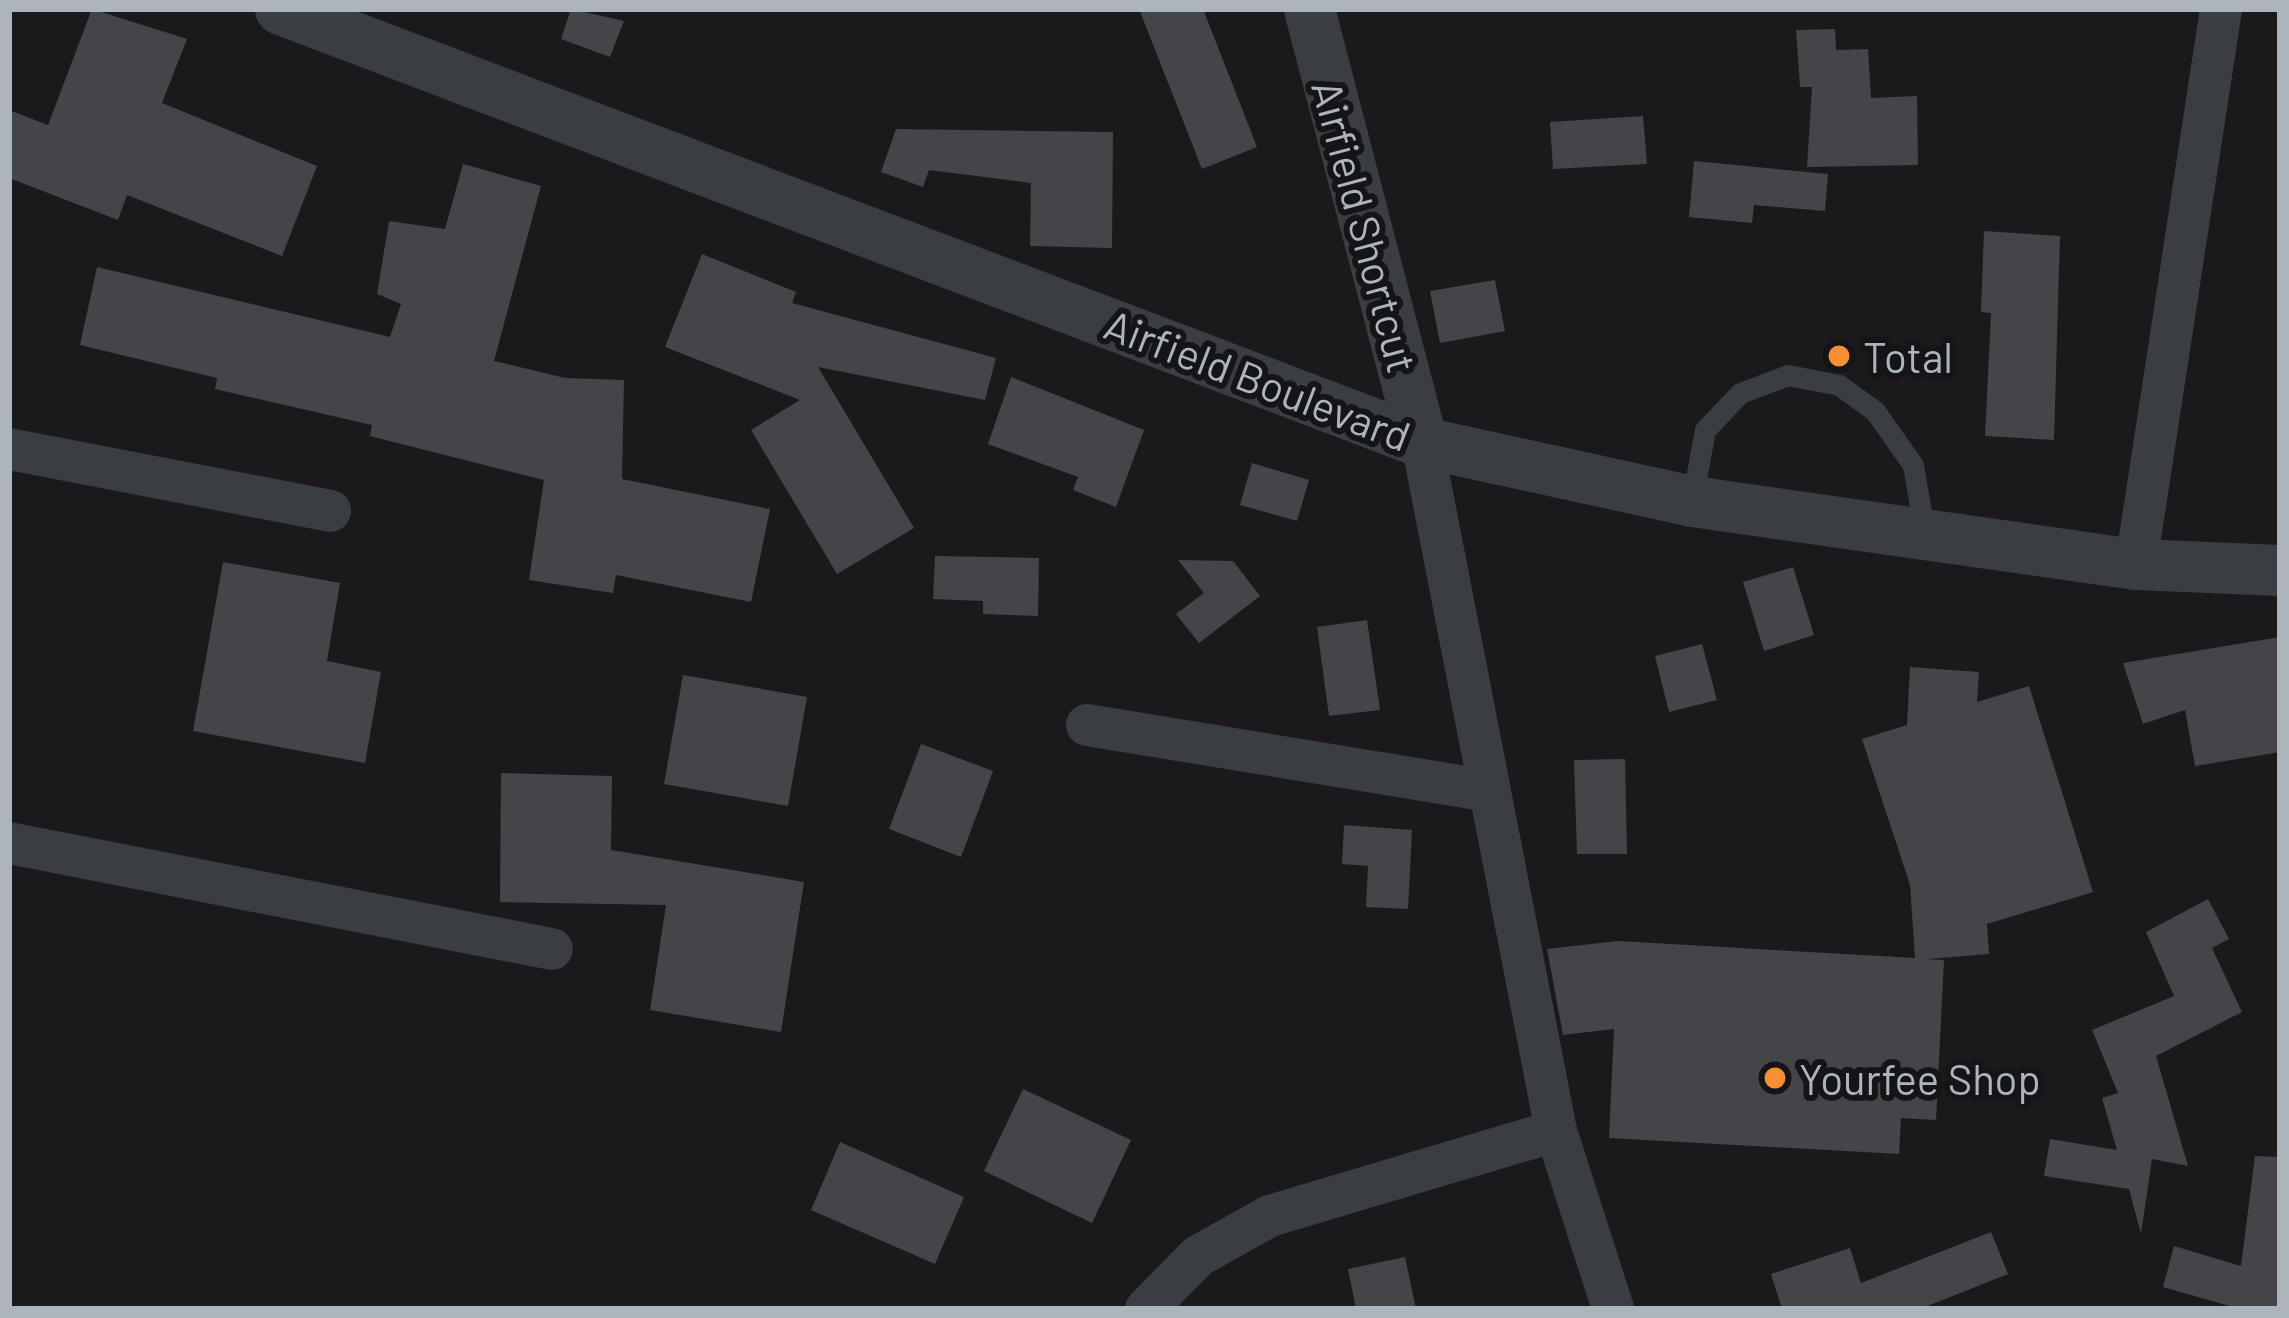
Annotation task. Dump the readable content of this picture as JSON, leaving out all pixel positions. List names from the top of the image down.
{
  "streets": {
    "street": ["Airfield Shortcut", "Airfield Boulevard"]
  },
  "crossings": [
    ["Airfield Shortcut", "Airfield Boulevard"]
  ],
  "places": ["Total", "Yourfee Shop"]
}
